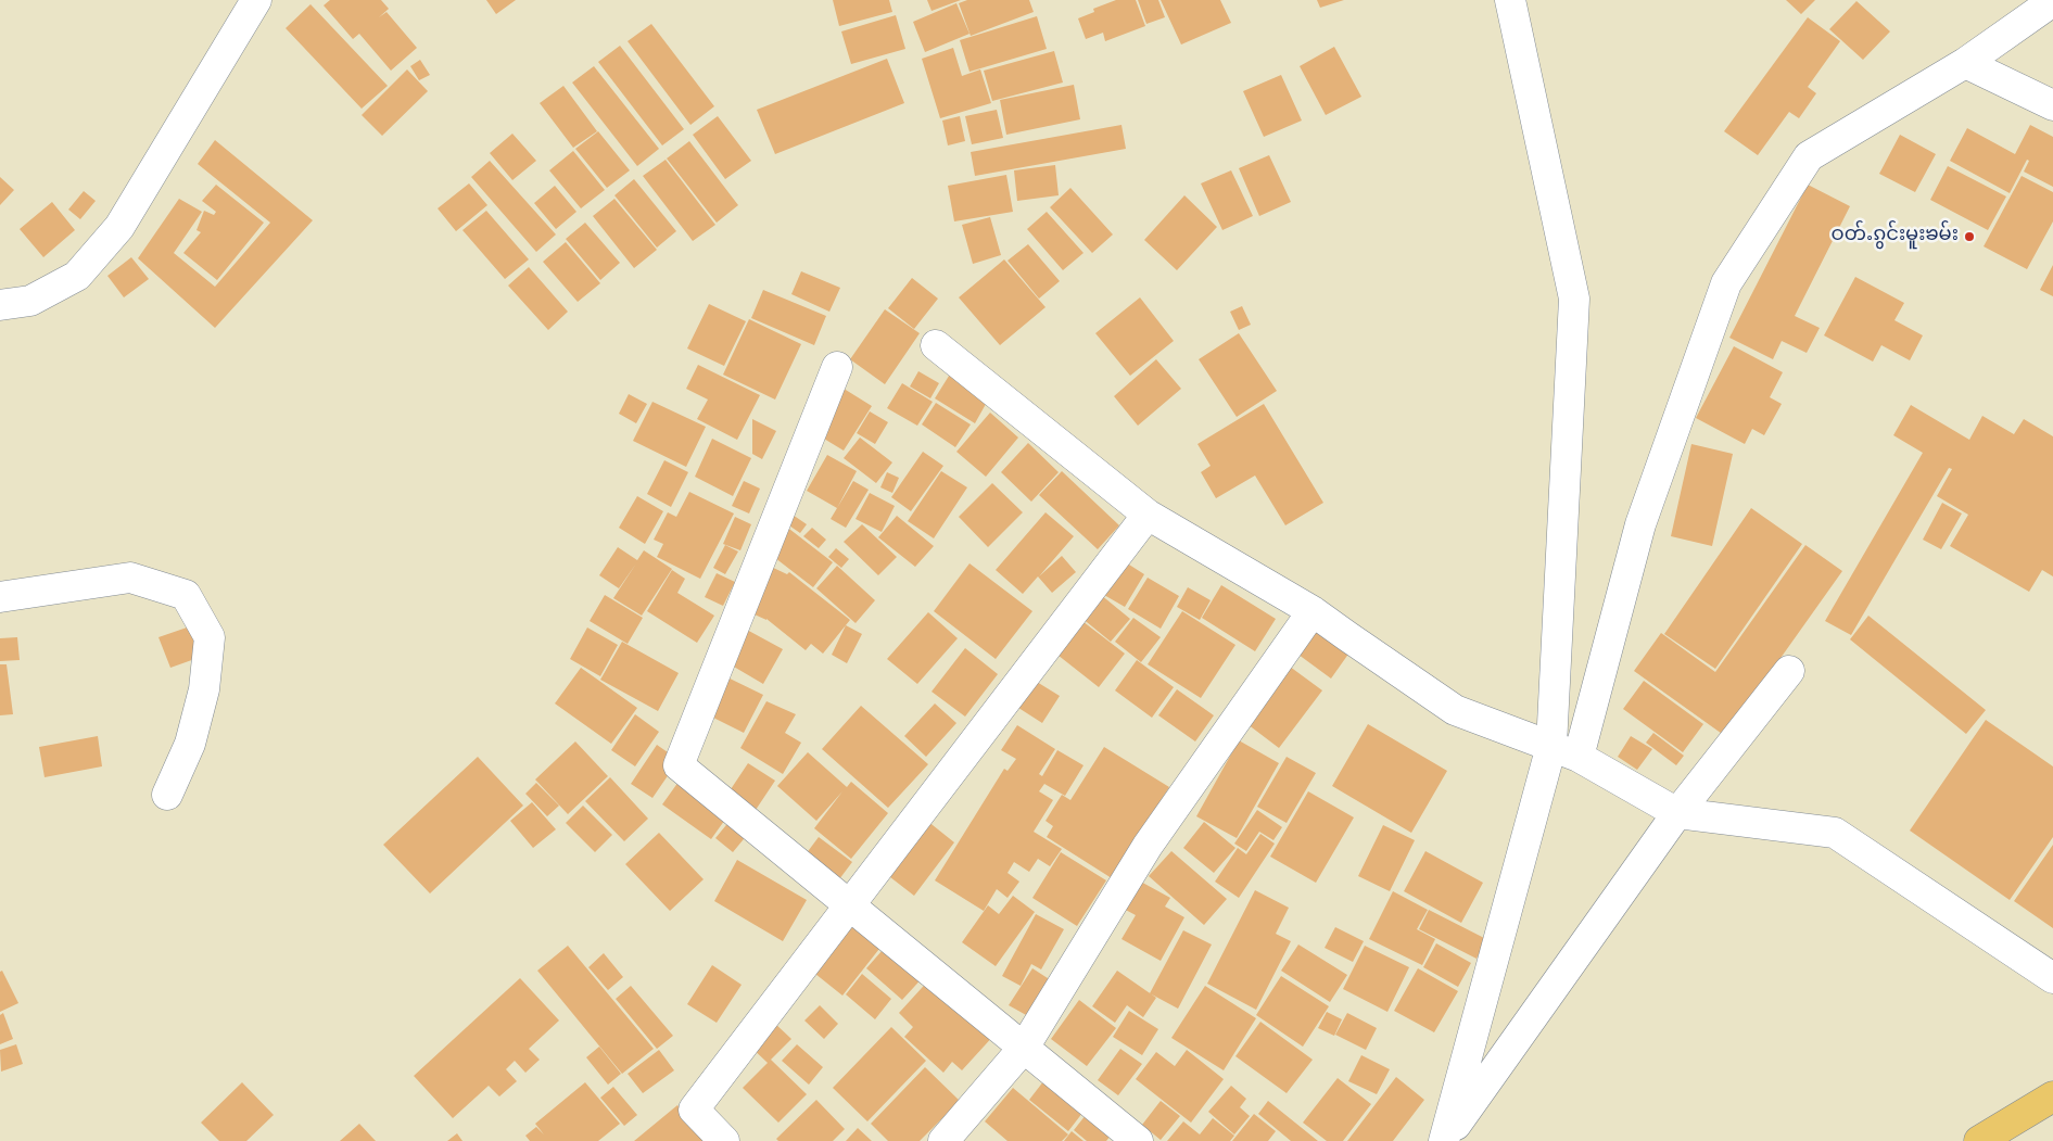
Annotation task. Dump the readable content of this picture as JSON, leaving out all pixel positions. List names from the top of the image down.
{
  "places": ["ဝတ်ႉၵွင်းမူးၶမ်း"]
}
